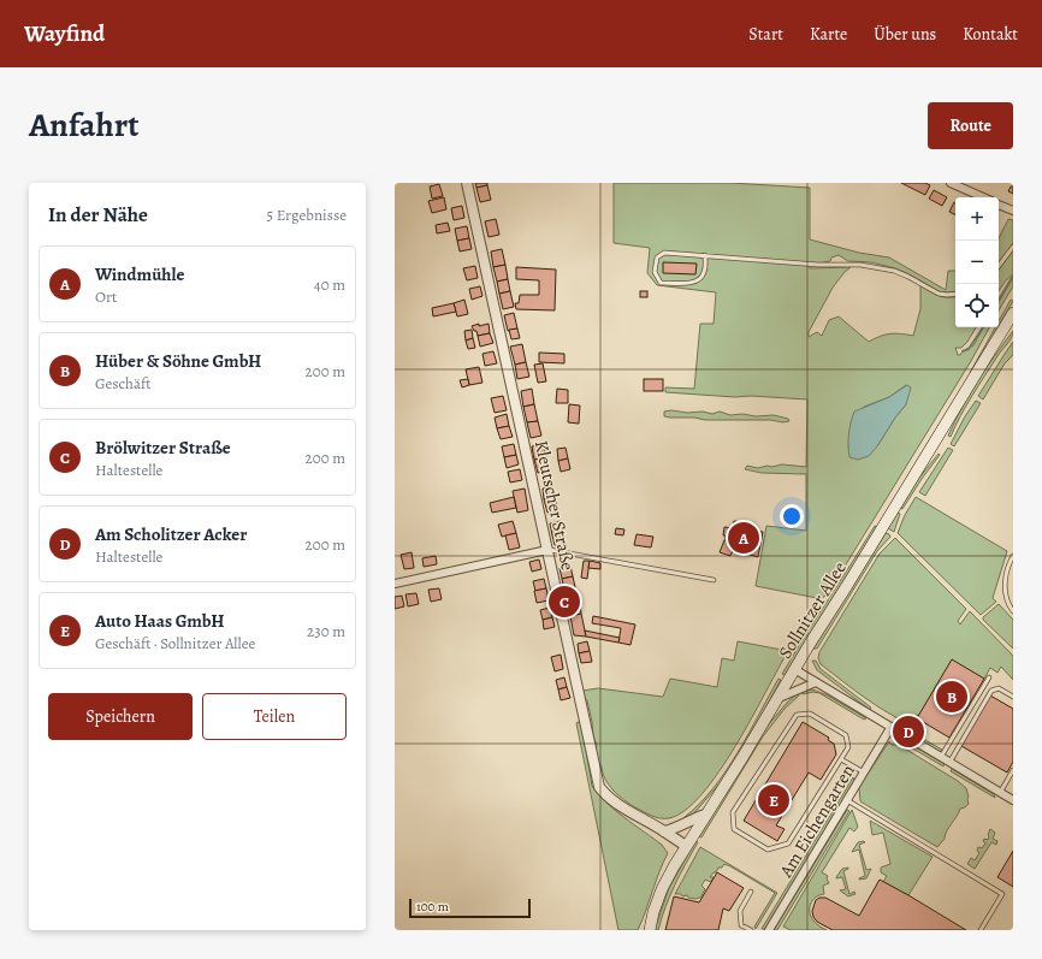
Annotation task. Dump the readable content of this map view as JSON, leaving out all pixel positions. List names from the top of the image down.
{
  "streets": {
    "main road": ["Sollnitzer Allee"],
    "street": ["Kleutscher Straße", "Am Eichengarten"]
  },
  "crossings": [
    ["Kleutscher Straße", "Sollnitzer Allee"]
  ],
  "scale_bar": "100 m",
  "page": {
    "header": "Wayfind",
    "nav": [
      "Start",
      "Karte",
      "Über uns",
      "Kontakt"
    ],
    "title": "Anfahrt",
    "buttons": [
      "Route",
      ["Speichern", "Teilen"]
    ],
    "heading": ["In der Nähe", "5 Ergebnisse"],
    "map_buttons": ["+", "−"],
    "list": [
      {
        "mark": "A",
        "name": "Windmühle",
        "note": "Ort",
        "value": "40 m"
      },
      {
        "mark": "B",
        "name": "Hüber & Söhne GmbH",
        "note": "Geschäft",
        "value": "200 m"
      },
      {
        "mark": "C",
        "name": "Brölwitzer Straße",
        "note": "Haltestelle",
        "value": "200 m"
      },
      {
        "mark": "D",
        "name": "Am Scholitzer Acker",
        "note": "Haltestelle",
        "value": "200 m"
      },
      {
        "mark": "E",
        "name": "Auto Haas GmbH",
        "note": "Geschäft · Sollnitzer Allee",
        "value": "230 m"
      }
    ],
    "pins": [
      "A",
      "C",
      "B",
      "D",
      "E"
    ],
    "scale": "100 m"
  }
}
